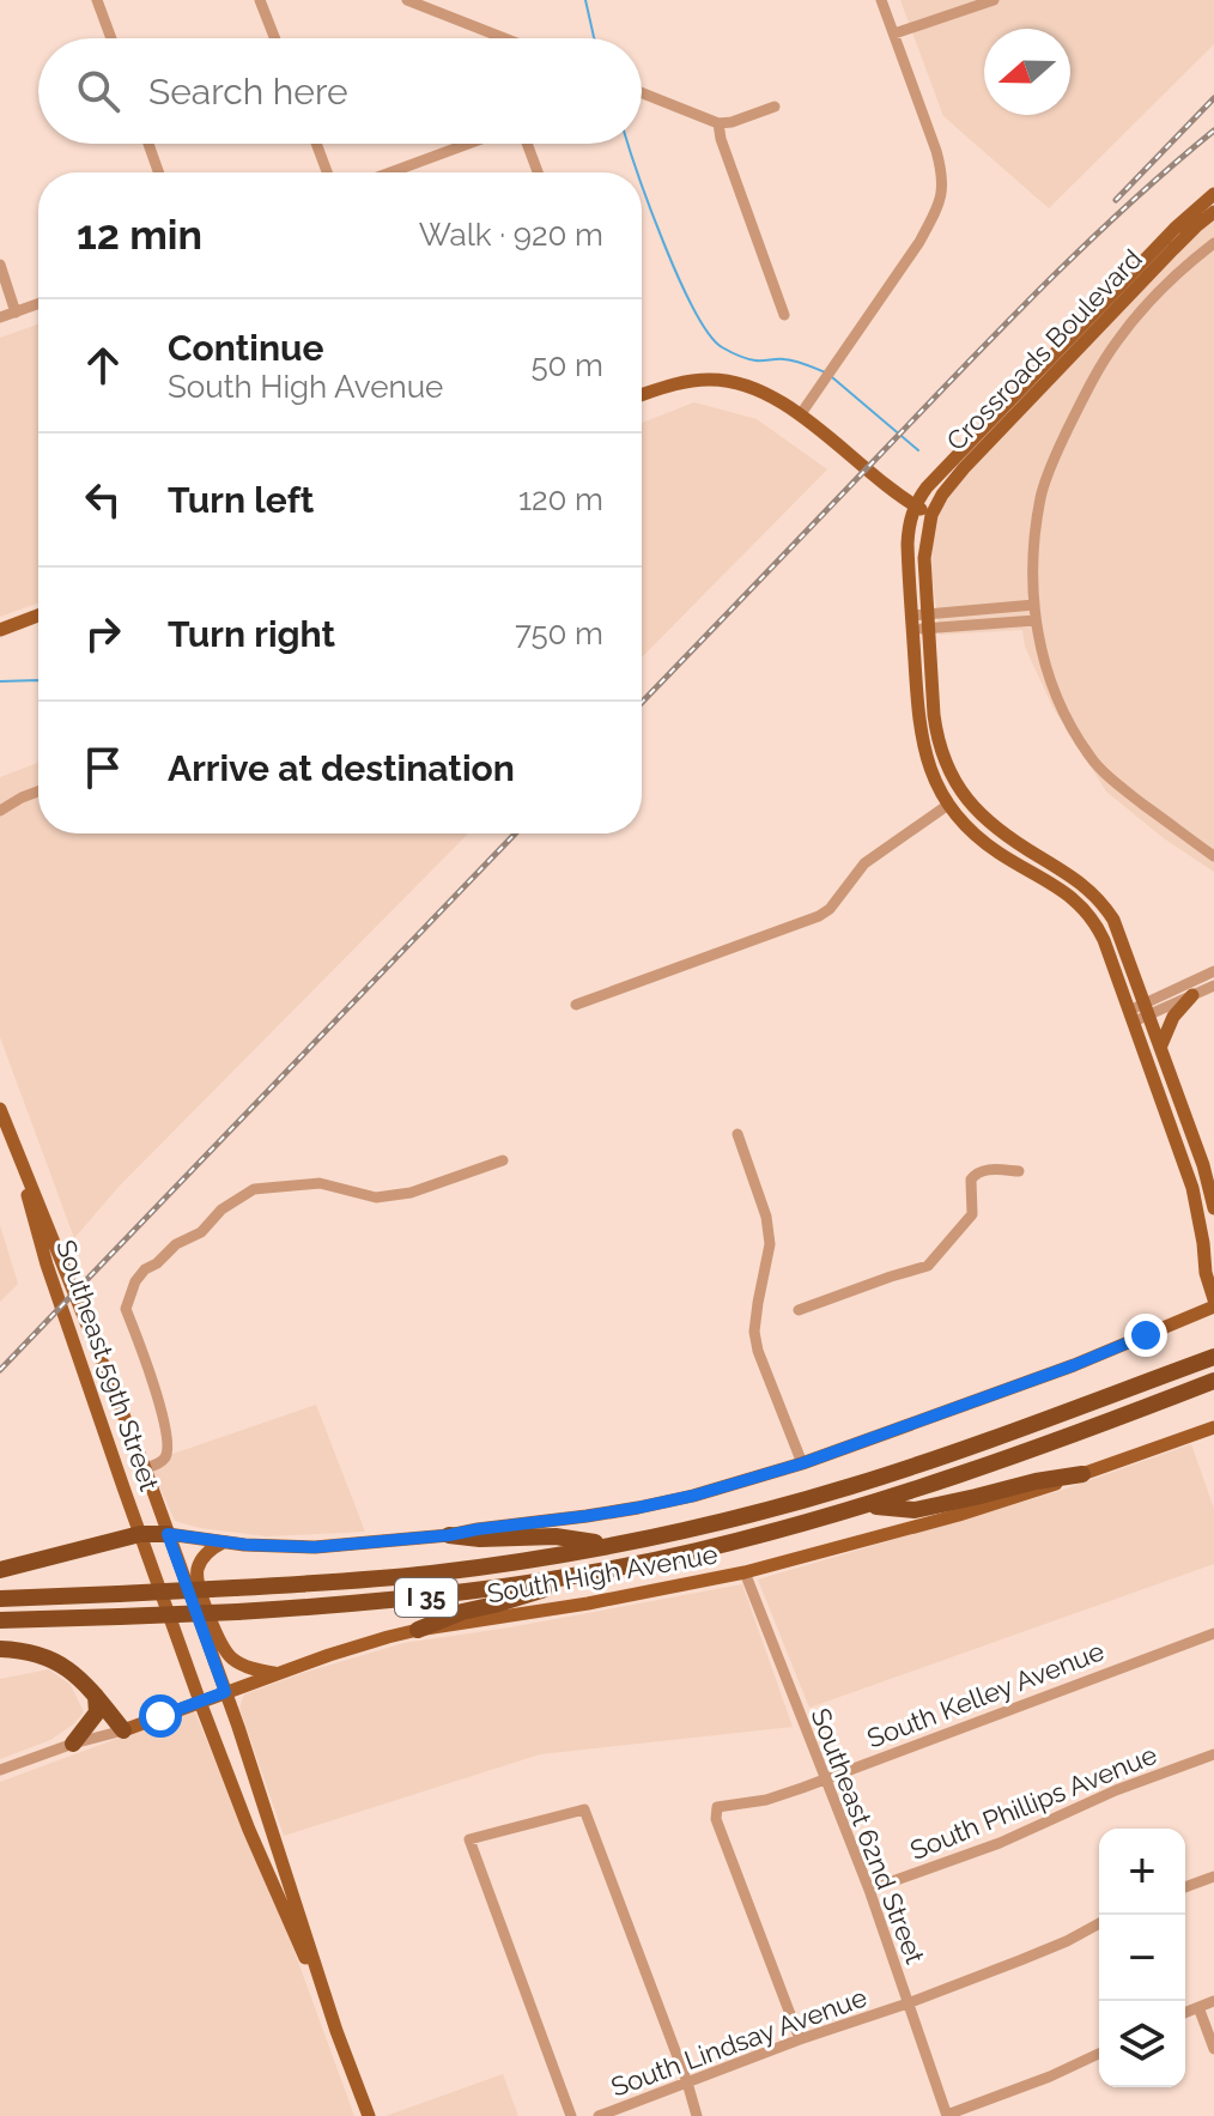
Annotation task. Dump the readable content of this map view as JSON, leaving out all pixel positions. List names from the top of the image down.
{
  "streets": {
    "highway": ["I 35"],
    "main road": ["Crossroads Boulevard", "Southeast 59th Street", "South High Avenue"],
    "street": [
      "South Kelley Avenue",
      "South Phillips Avenue",
      "Southeast 62nd Street",
      "South Lindsay Avenue"
    ]
  },
  "crossings": [
    ["Southeast 59th Street", "South High Avenue"],
    ["South High Avenue", "Southeast 62nd Street"],
    ["South Kelley Avenue", "Southeast 62nd Street"],
    ["South Kelley Avenue", "South Lindsay Avenue"],
    ["South Phillips Avenue", "Southeast 62nd Street"],
    ["Southeast 62nd Street", "South Lindsay Avenue"]
  ],
  "north": "left",
  "page": {
    "search": "Search here",
    "heading": ["12 min", "Walk · 920 m"],
    "list": [
      ["Continue", "South High Avenue", "50 m"],
      ["Turn left", "120 m"],
      ["Turn right", "750 m"],
      "Arrive at destination"
    ],
    "map_buttons": ["+", "−"]
  }
}
